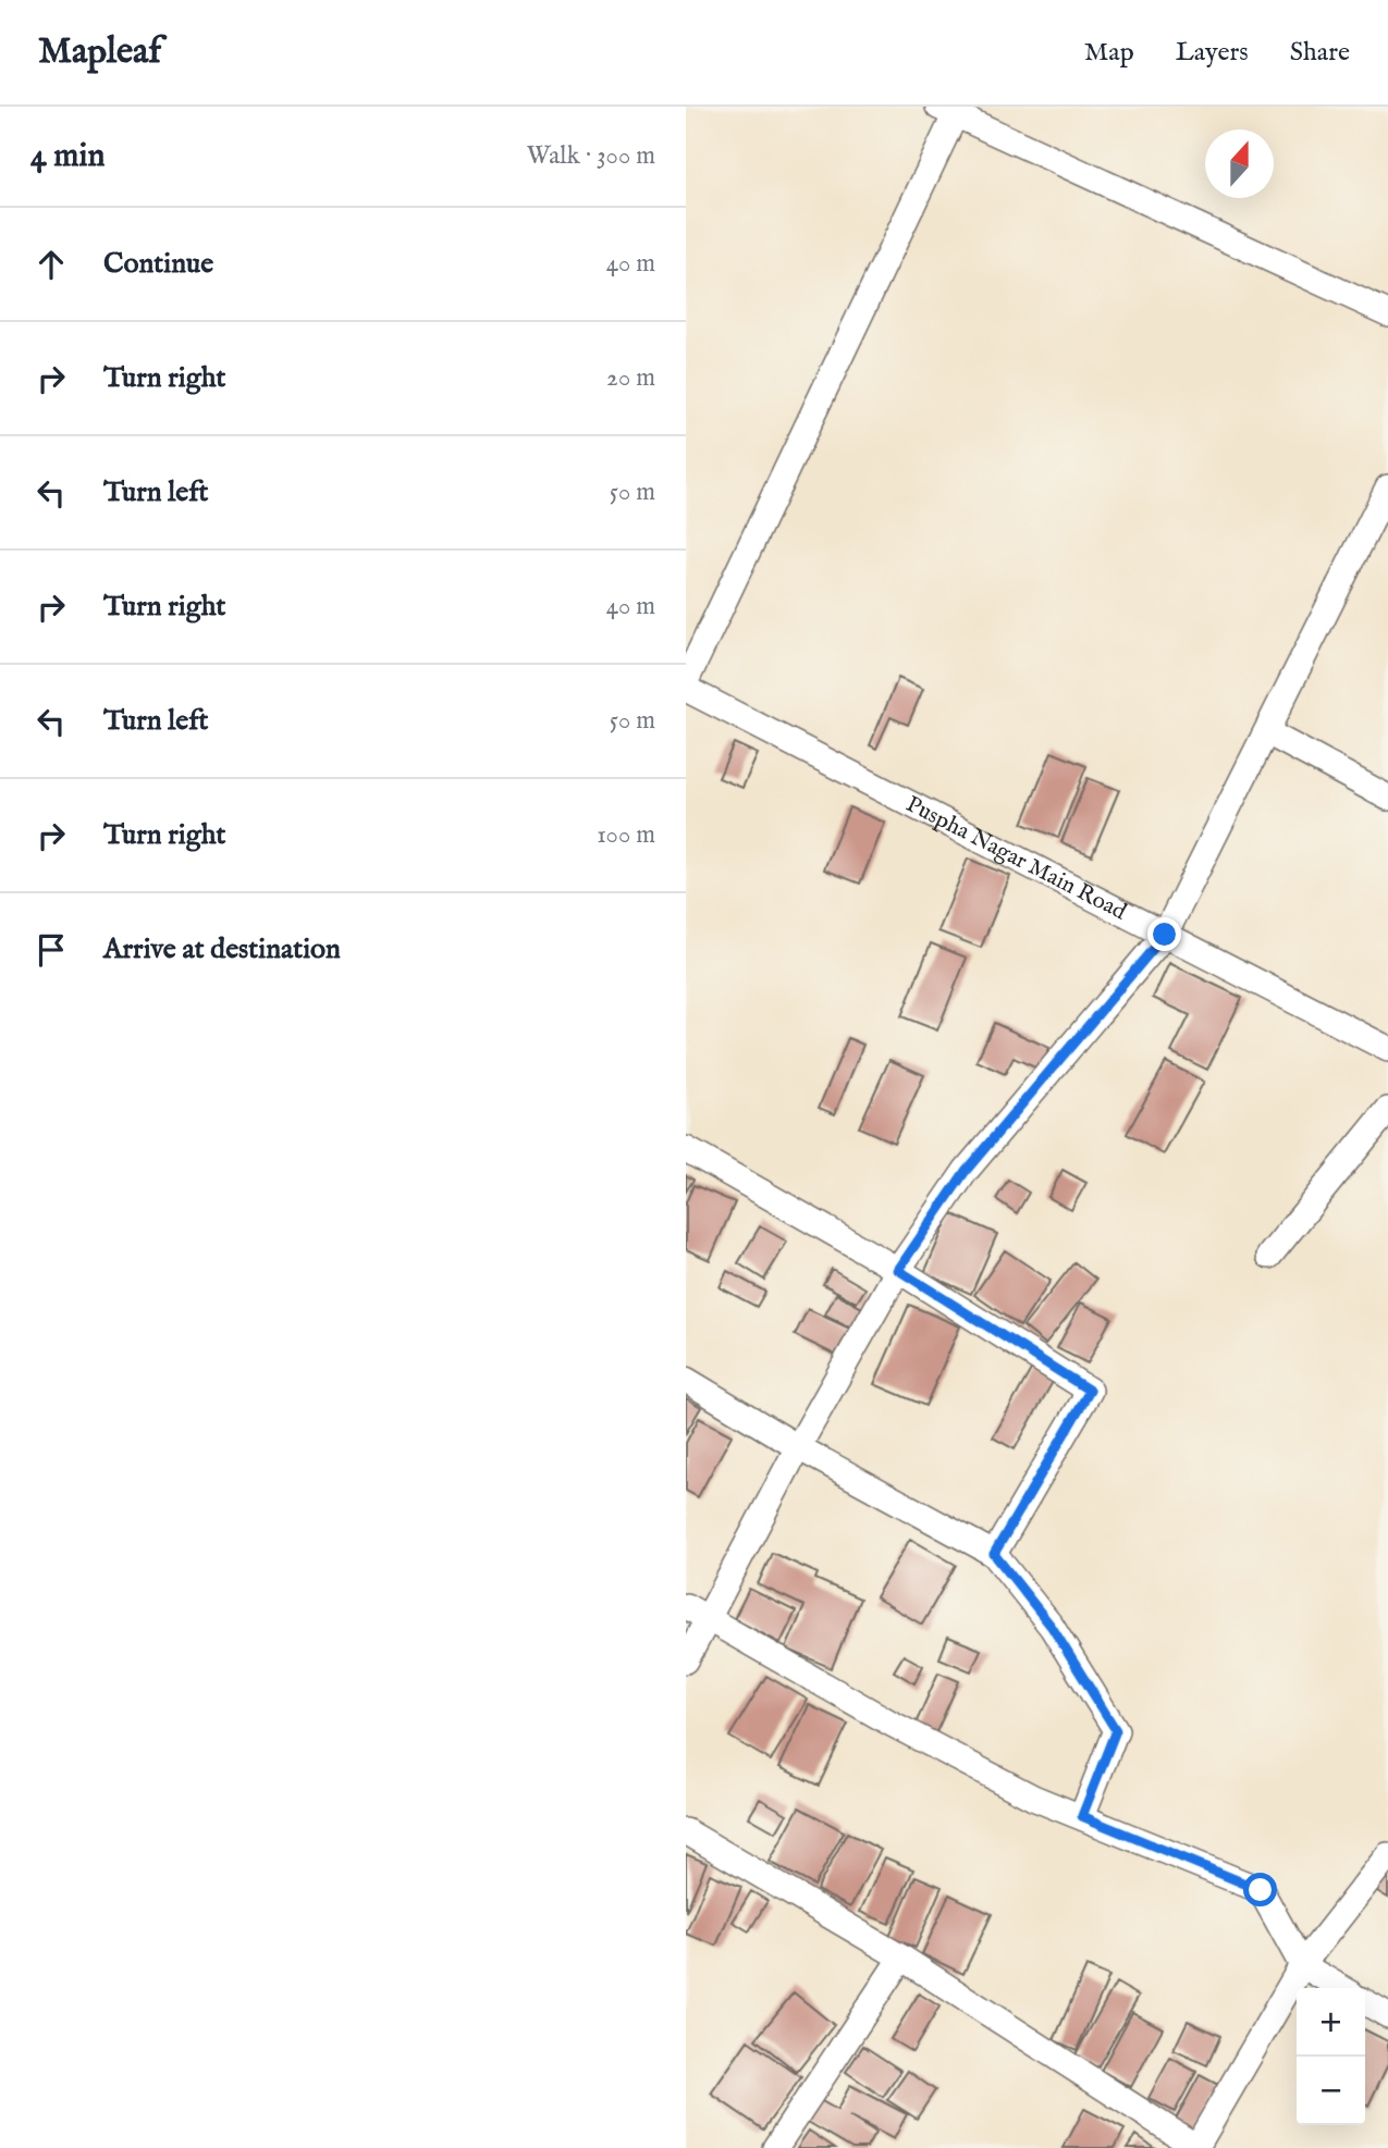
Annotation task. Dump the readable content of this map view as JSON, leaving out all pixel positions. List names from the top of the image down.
{
  "streets": {
    "street": ["Puspha Nagar Main Road"]
  },
  "north": "top",
  "page": {
    "header": "Mapleaf",
    "nav": ["Map", "Layers", "Share"],
    "heading": ["4 min", "Walk · 300 m"],
    "list": [
      ["Continue", "40 m"],
      ["Turn right", "20 m"],
      ["Turn left", "50 m"],
      ["Turn right", "40 m"],
      ["Turn left", "50 m"],
      ["Turn right", "100 m"],
      "Arrive at destination"
    ],
    "map_buttons": ["+", "−"]
  }
}
